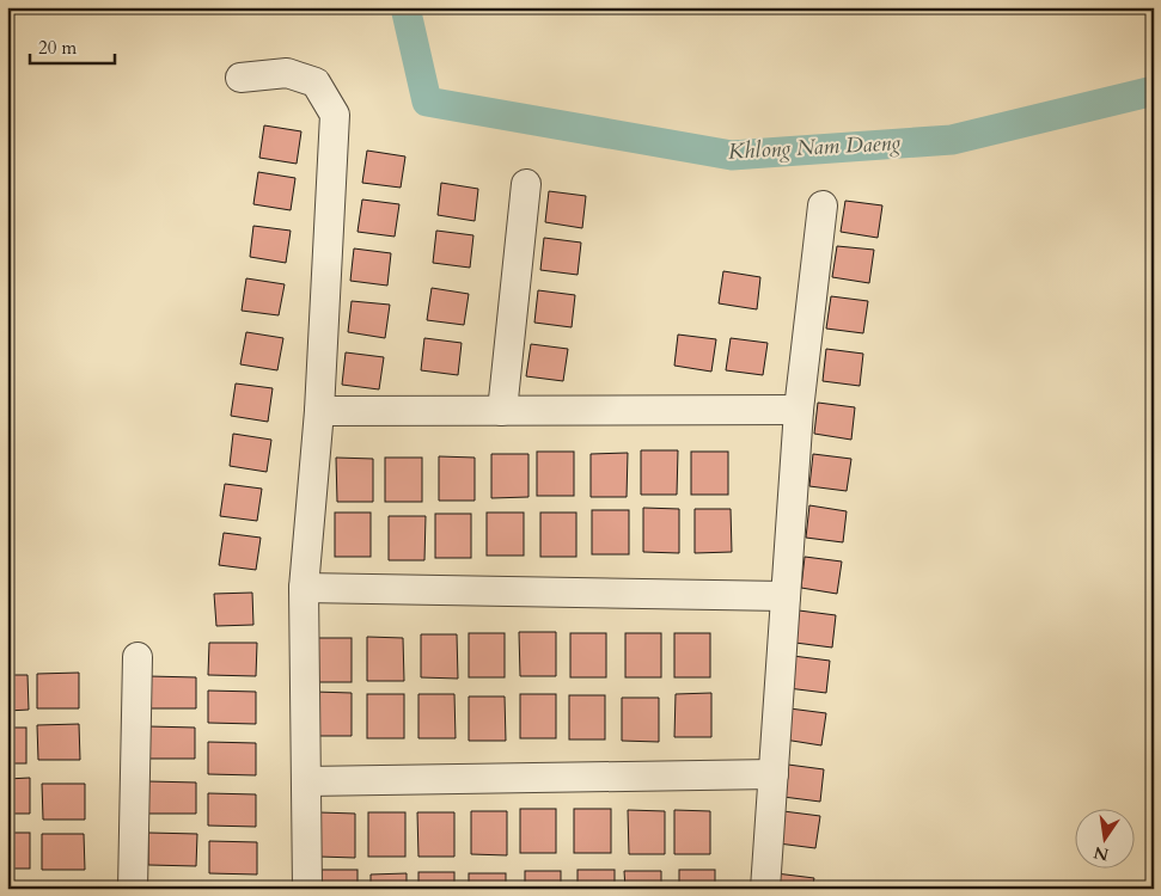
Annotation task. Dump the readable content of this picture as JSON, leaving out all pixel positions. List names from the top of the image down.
{
  "water": ["Khlong Nam Daeng"],
  "scale_bar": "20 m",
  "north": "bottom"
}
